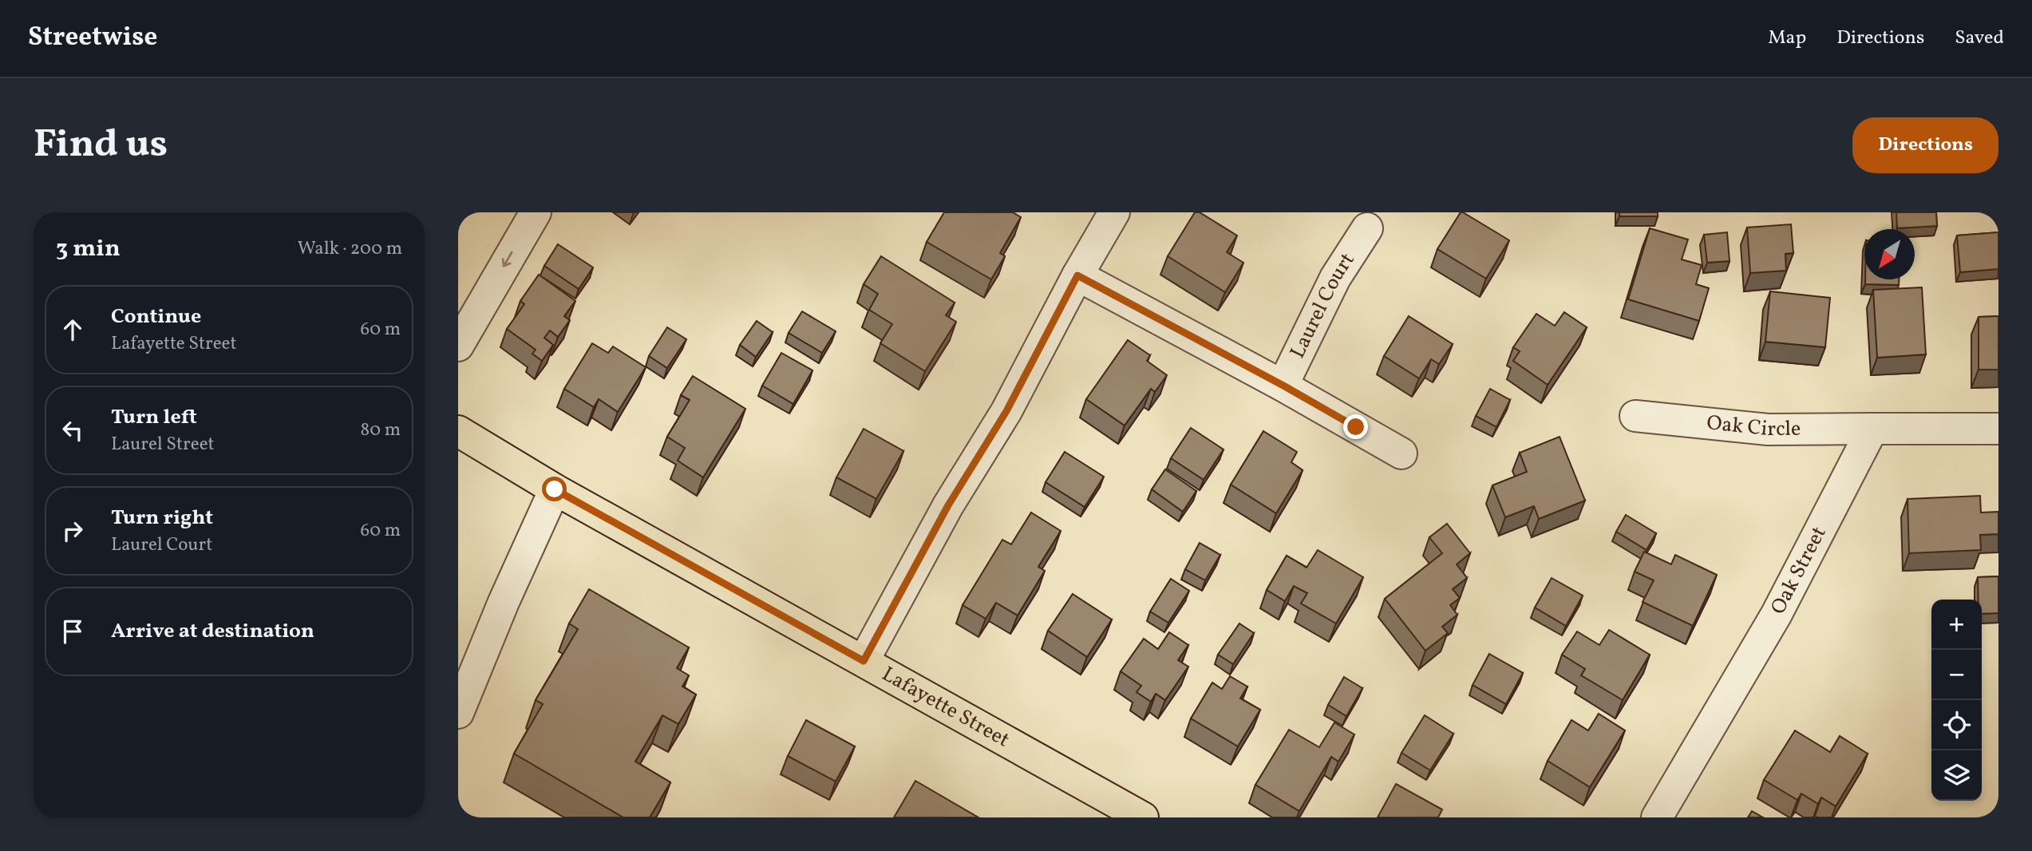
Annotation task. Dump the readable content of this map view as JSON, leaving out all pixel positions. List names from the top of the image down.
{
  "streets": {
    "main road": ["Lafayette Street"],
    "street": ["Laurel Court", "Oak Circle", "Oak Street"]
  },
  "crossings": [
    ["Oak Circle", "Oak Street"]
  ],
  "north": "bottom left",
  "page": {
    "header": "Streetwise",
    "nav": ["Map", "Directions", "Saved"],
    "buttons": "Directions",
    "title": "Find us",
    "heading": ["3 min", "Walk · 200 m"],
    "list": [
      ["Continue", "Lafayette Street", "60 m"],
      ["Turn left", "Laurel Street", "80 m"],
      ["Turn right", "Laurel Court", "60 m"],
      "Arrive at destination"
    ],
    "map_buttons": ["+", "−"]
  }
}
